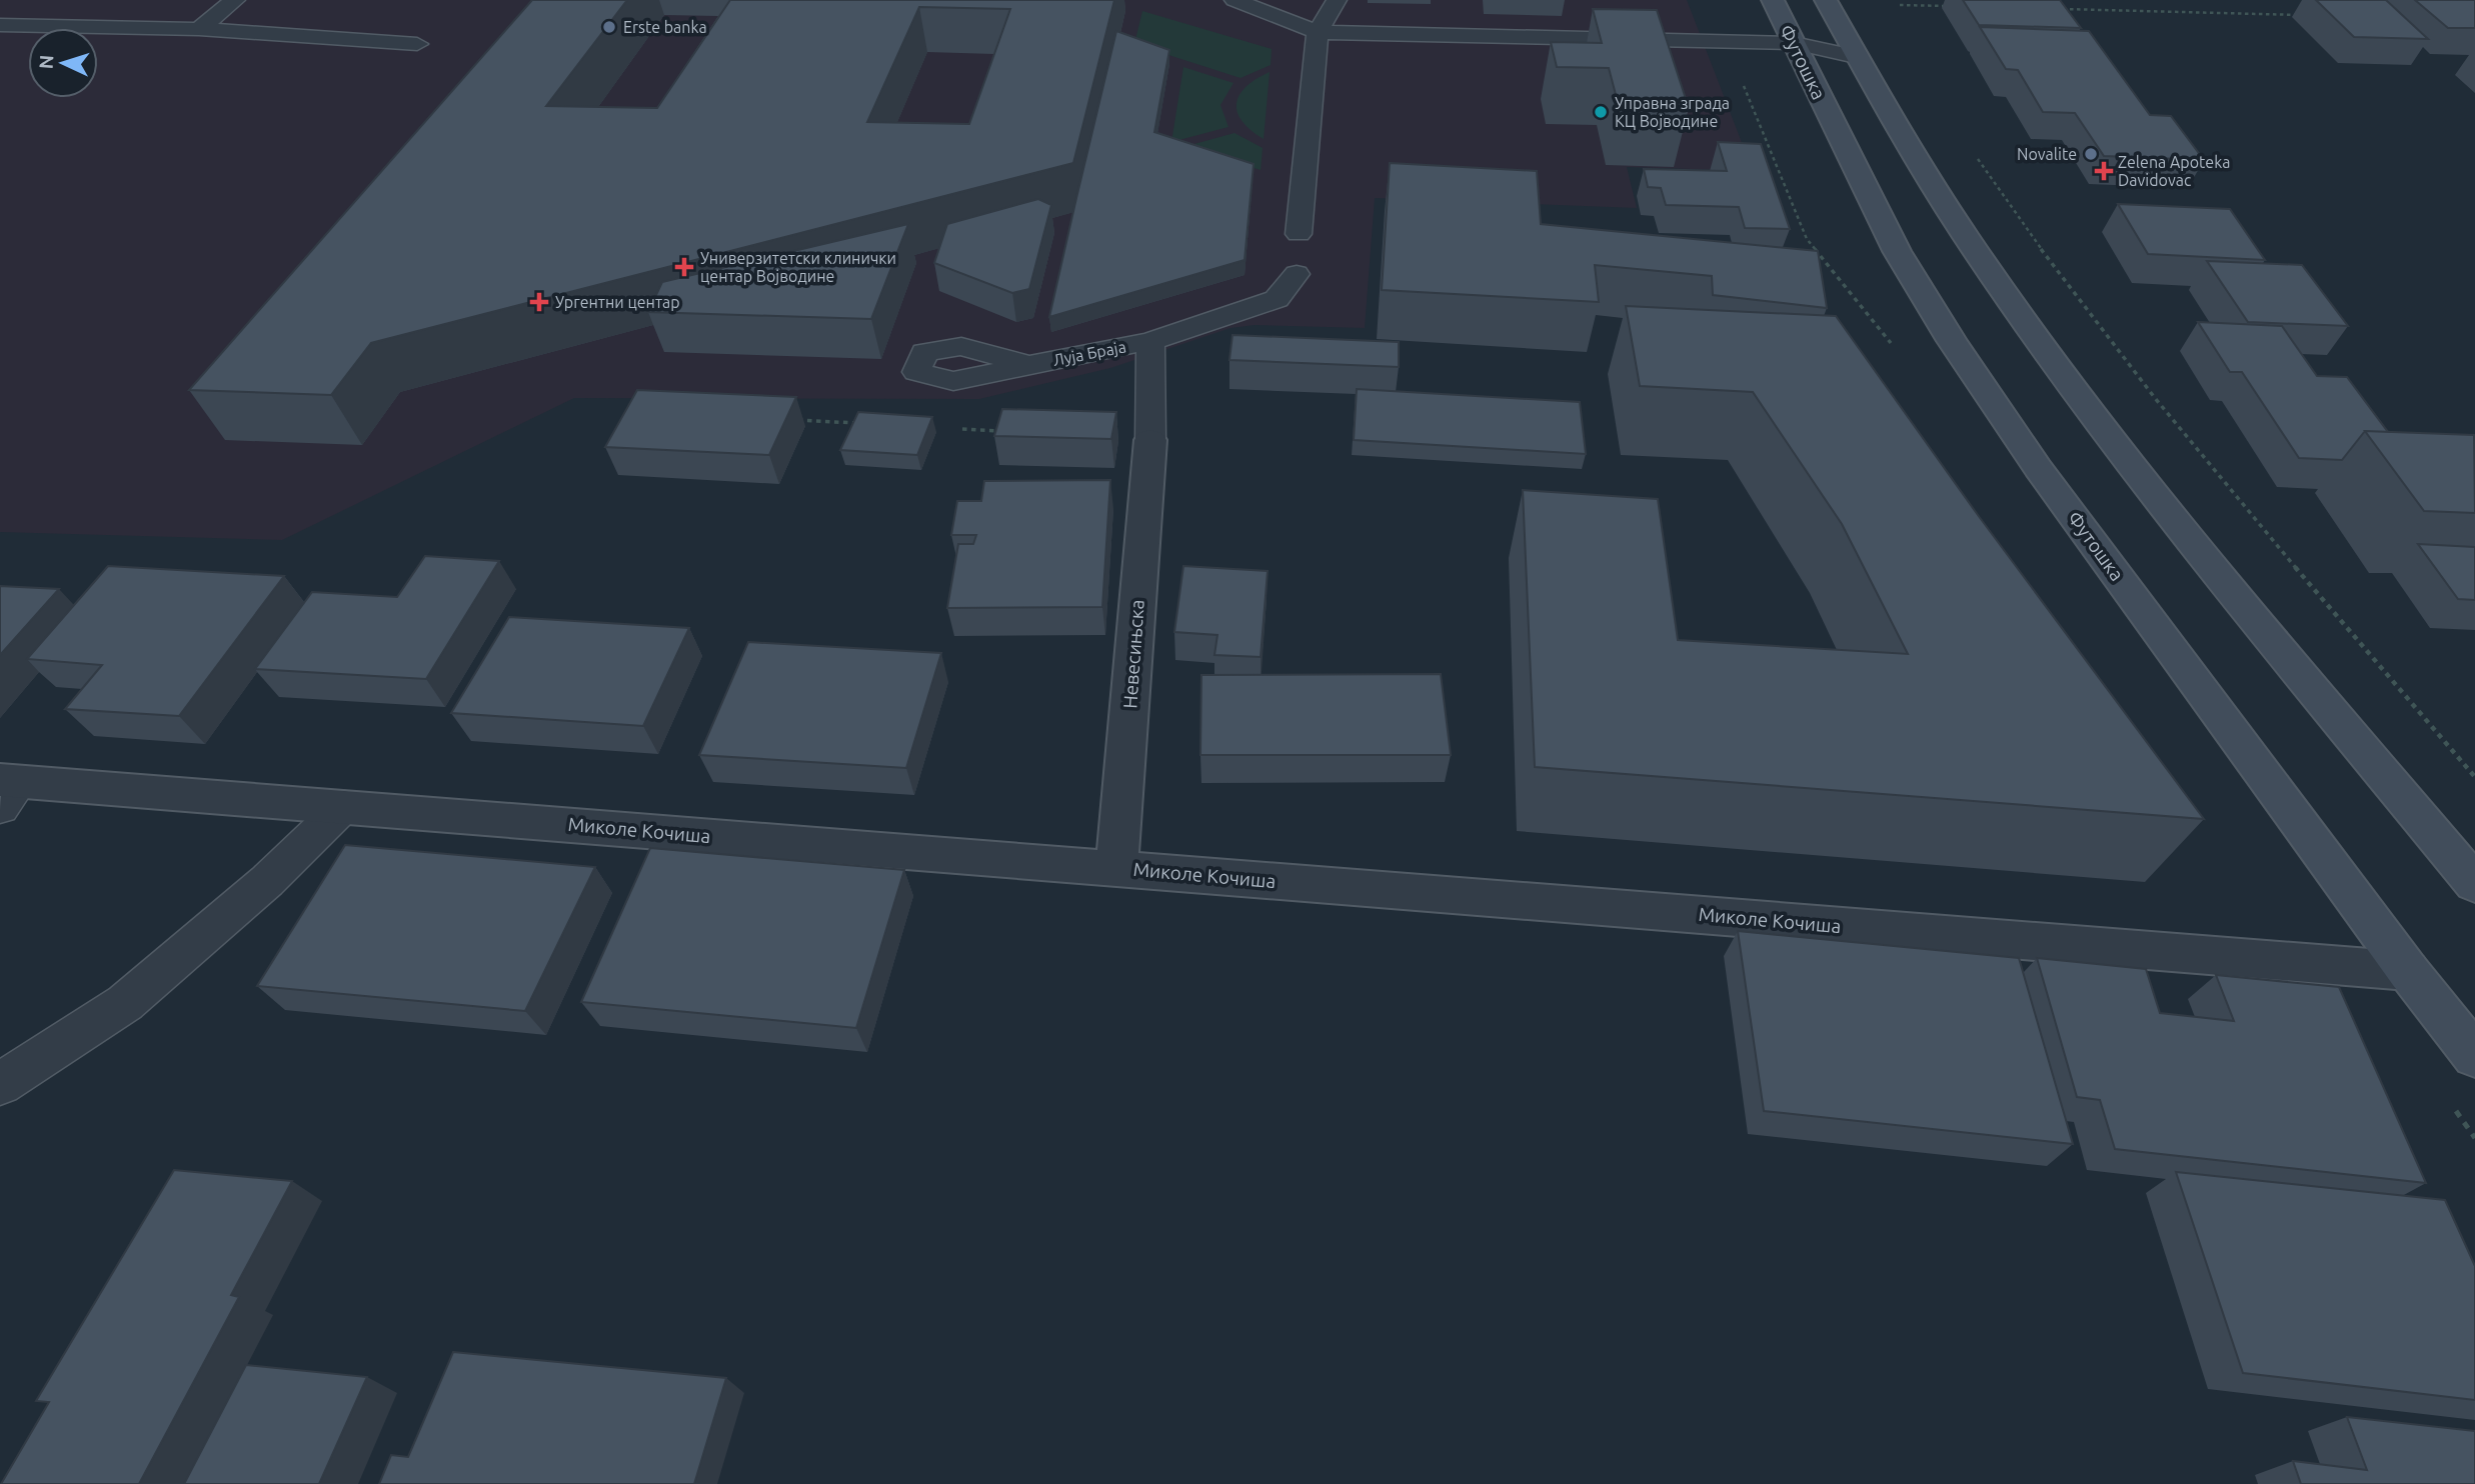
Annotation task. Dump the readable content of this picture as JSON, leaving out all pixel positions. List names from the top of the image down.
{
  "streets": {
    "main road": ["Футошка"],
    "street": ["Невесињска", "Миколе Кочиша"],
    "lane": ["Луја Браја"]
  },
  "crossings": [
    ["Футошка", "Миколе Кочиша"],
    ["Невесињска", "Миколе Кочиша"]
  ],
  "places": {
    "other": ["Erste banka", "Управна зграда КЦ Војводине", "Novalite"],
    "health": ["Zelena Apoteka Davidovac", "Универзитетски клинички центар Војводине", "Ургентни центар"]
  },
  "north": "left"
}
